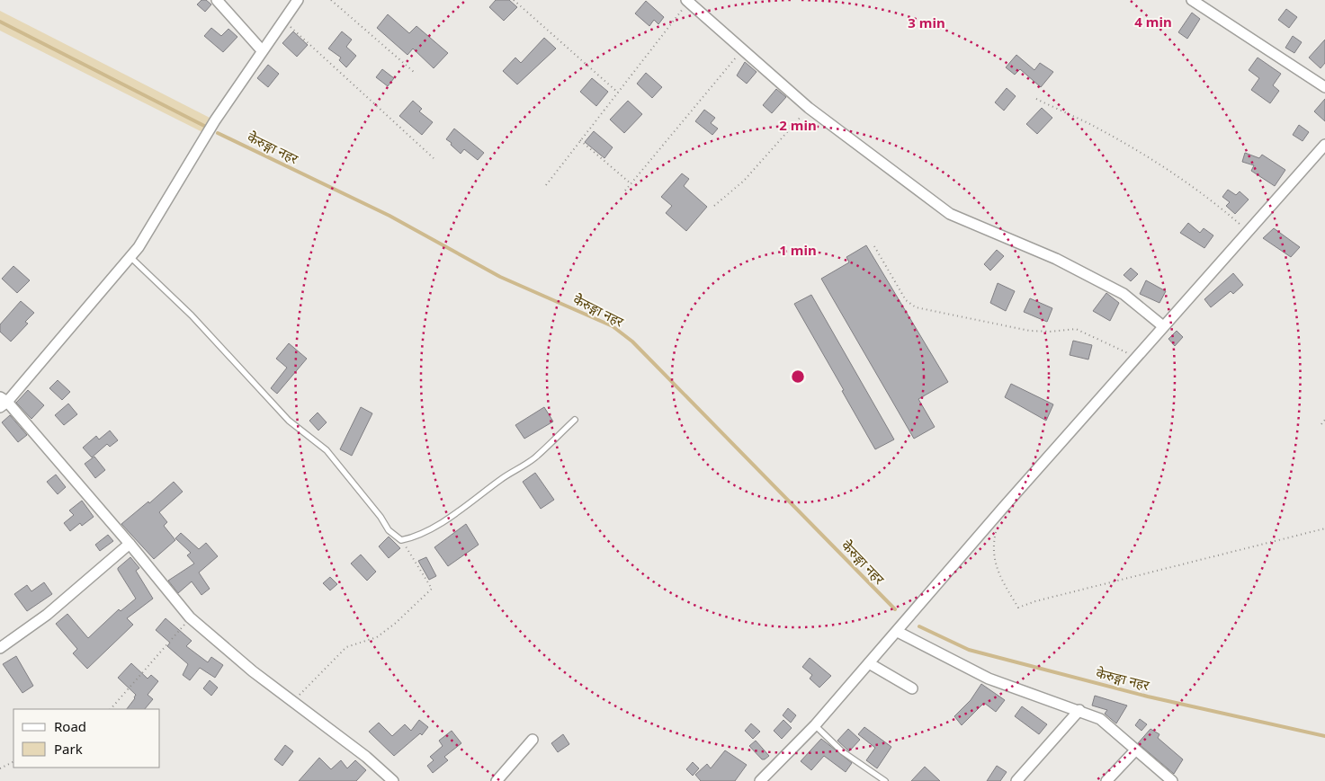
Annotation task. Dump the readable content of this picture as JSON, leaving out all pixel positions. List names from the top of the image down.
{
  "water": ["केेरुङ्गा नहर", "केरुङ्गा नहर"],
  "legend": ["Road", "Park"],
  "rings": [
    "4 min",
    "3 min",
    "2 min",
    "1 min"
  ]
}
